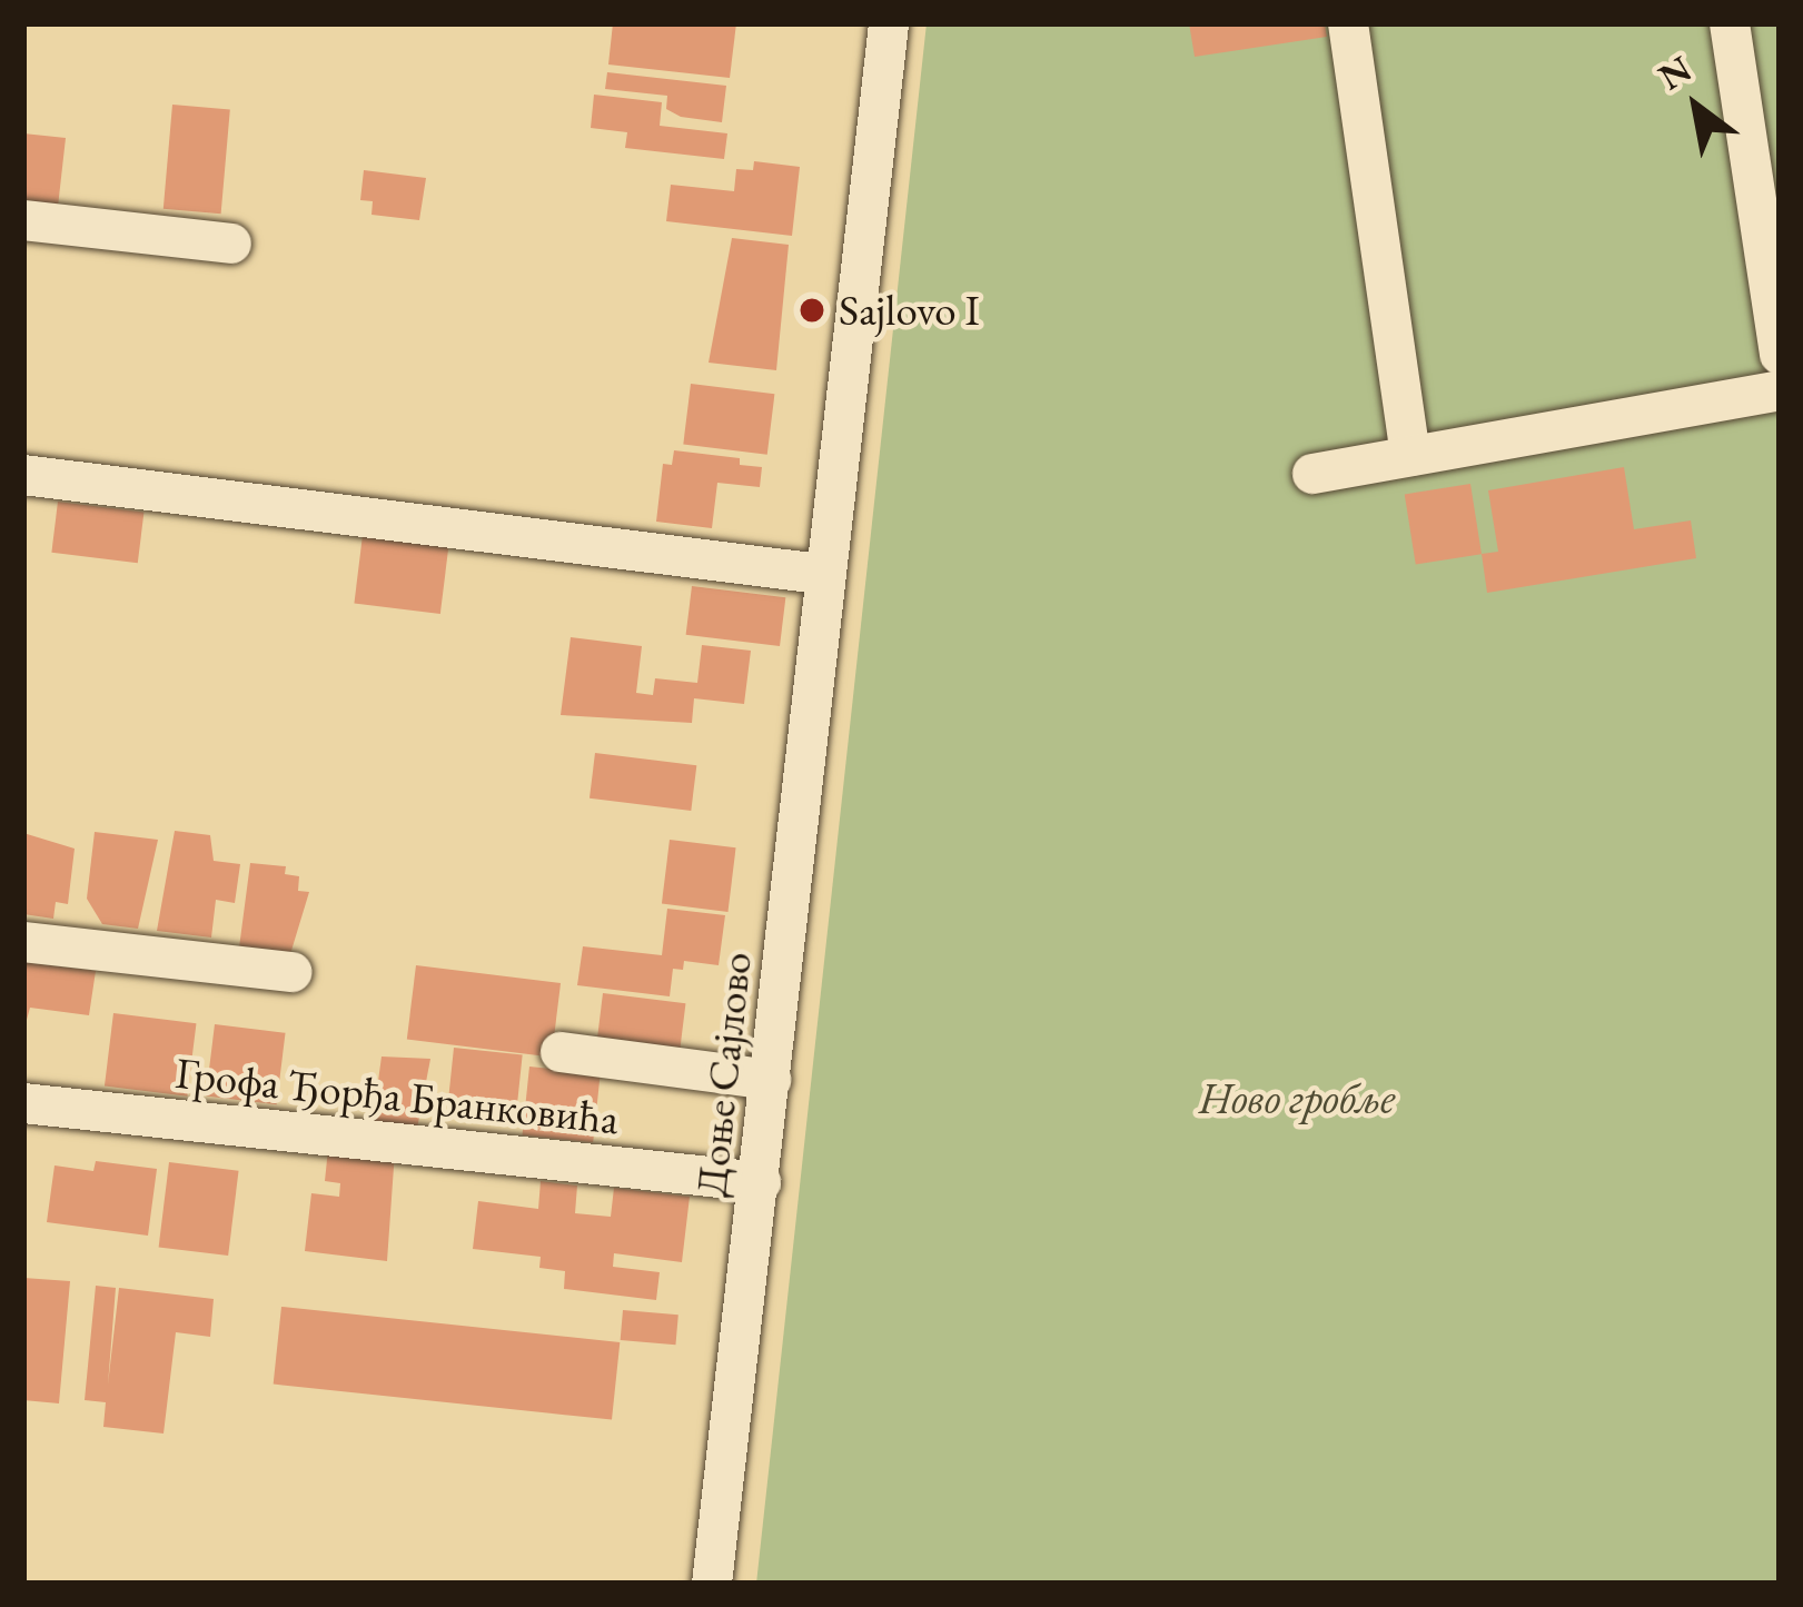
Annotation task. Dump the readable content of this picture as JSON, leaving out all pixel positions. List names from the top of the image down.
{
  "streets": {
    "street": ["Доње Сајлово", "Грофа Ђорђа Бранковића"]
  },
  "crossings": [
    ["Доње Сајлово", "Грофа Ђорђа Бранковића"]
  ],
  "parks": ["Ново гробље"],
  "places": ["Sajlovo I"],
  "north": "top left"
}
